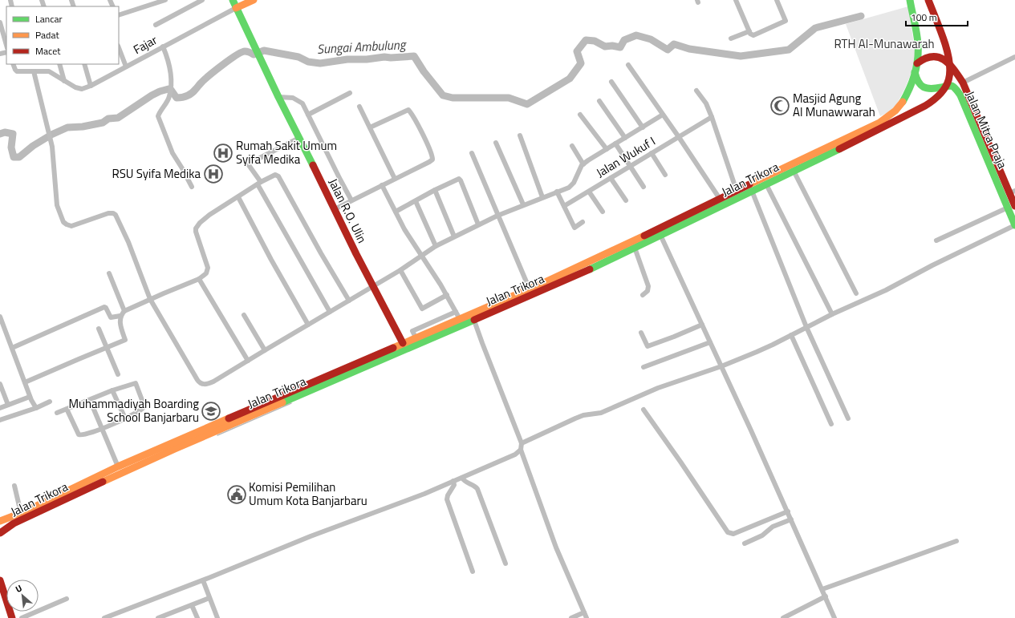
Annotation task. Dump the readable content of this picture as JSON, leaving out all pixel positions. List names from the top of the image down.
{
  "streets": {
    "main road": ["Jalan Mitra Praja", "Jalan Trikora", "Jalan R.O. Ulin"],
    "street": ["Fajar", "Jalan Wukuf I"]
  },
  "crossings": [
    ["Fajar", "Jalan R.O. Ulin"],
    ["Jalan Mitra Praja", "Jalan Trikora"],
    ["Jalan Trikora", "Jalan R.O. Ulin"]
  ],
  "water": ["Sungai Ambulung"],
  "parks": ["RTH Al-Munawarah"],
  "places": {
    "mosque": ["Masjid Agung Al Munawwarah"],
    "hospital": ["Rumah Sakit Umum Syifa Medika", "RSU Syifa Medika"],
    "school or university": ["Muhammadiyah Boarding School Banjarbaru"],
    "public building": ["Komisi Pemilihan Umum Kota Banjarbaru"]
  },
  "legend": ["Lancar", "Padat", "Macet"],
  "scale_bar": "100 m",
  "north": "top left"
}
